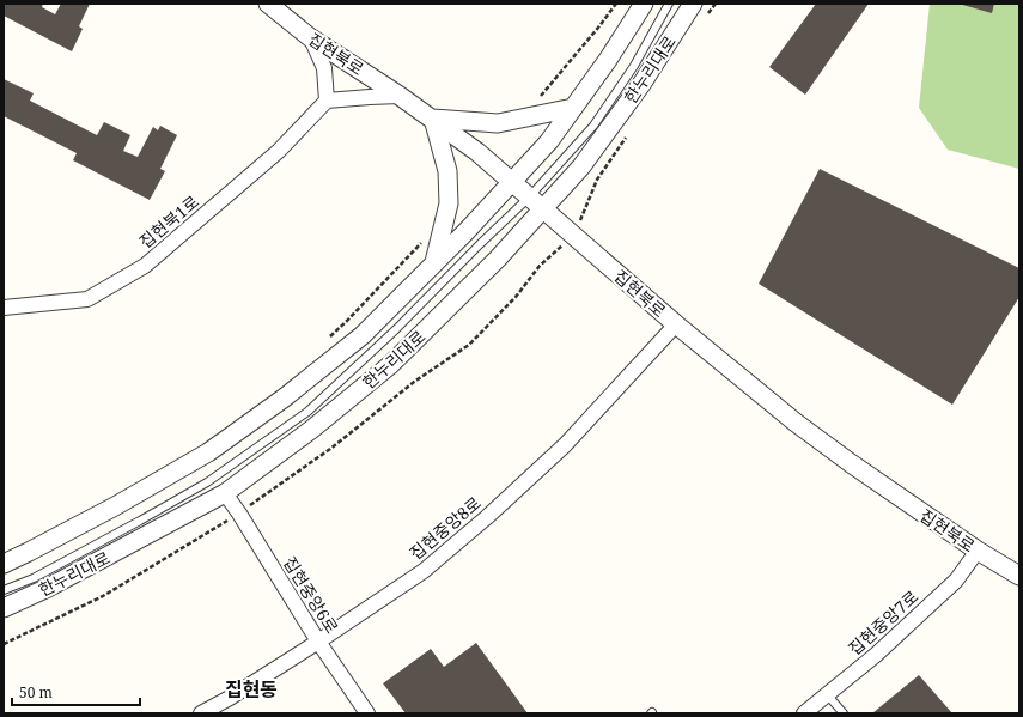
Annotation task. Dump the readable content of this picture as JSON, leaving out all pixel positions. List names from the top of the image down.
{
  "streets": {
    "street": [
      "집현북로",
      "한누리대로",
      "집현북1로",
      "집현중앙8로",
      "집현중앙6로",
      "집현중앙7로"
    ]
  },
  "crossings": [
    ["집현북로", "한누리대로"],
    ["집현북로", "집현중앙8로"],
    ["집현북로", "집현중앙7로"],
    ["한누리대로", "집현중앙6로"],
    ["집현중앙8로", "집현중앙6로"]
  ],
  "districts": ["집현동"],
  "scale_bar": "50 m"
}
